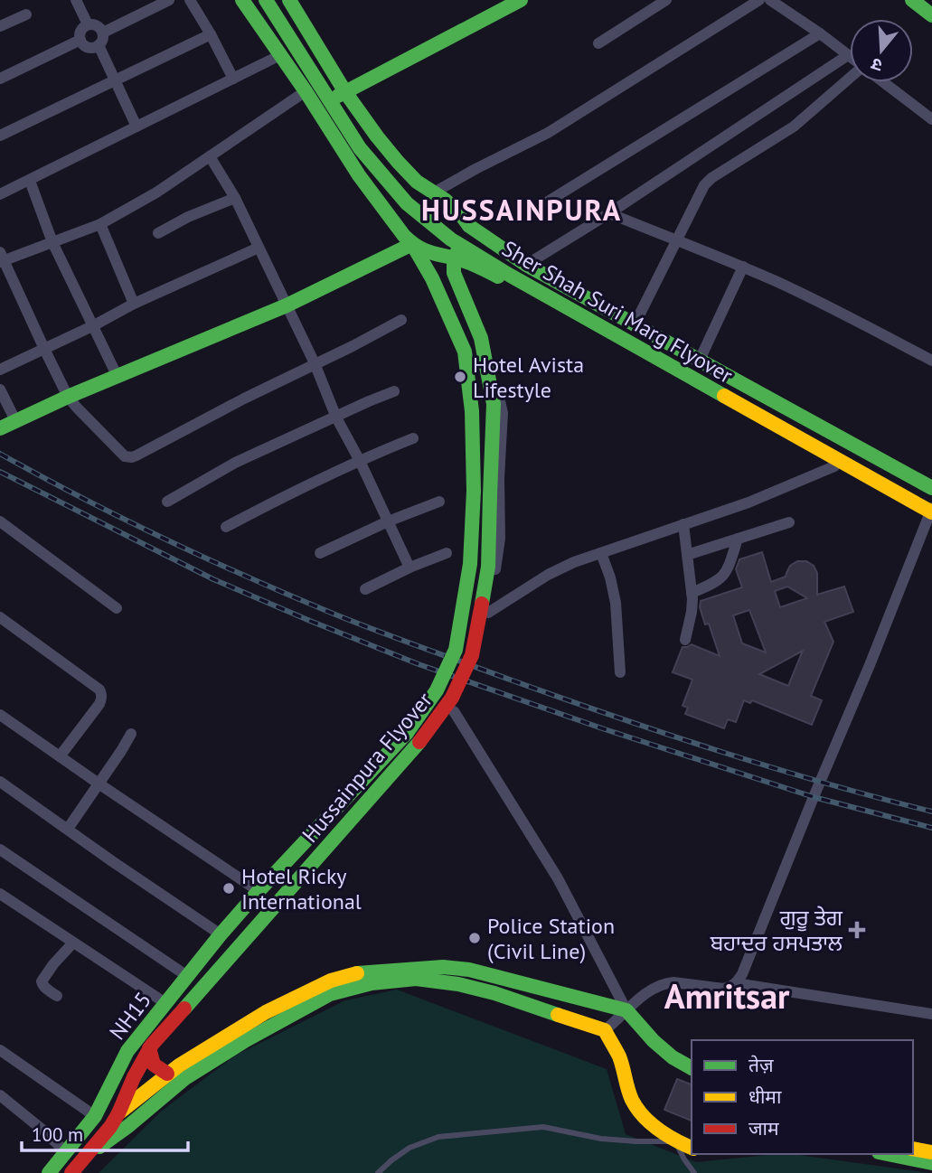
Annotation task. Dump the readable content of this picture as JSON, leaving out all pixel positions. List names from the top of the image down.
{
  "streets": {
    "main road": ["Sher Shah Suri Marg Flyover", "Hussainpura Flyover", "NH15"]
  },
  "crossings": [
    ["Hussainpura Flyover", "NH15"]
  ],
  "districts": ["HUSSAINPURA", "Amritsar"],
  "places": {
    "other": ["Hotel Avista Lifestyle", "Hotel Ricky International", "Police Station (Civil Line)"],
    "health": ["ਗੁਰੂ ਤੇਗ ਬਹਾਦਰ ਹਸਪਤਾਲ"]
  },
  "legend": ["तेज़", "धीमा", "जाम"],
  "scale_bar": "100 m",
  "north": "bottom"
}
